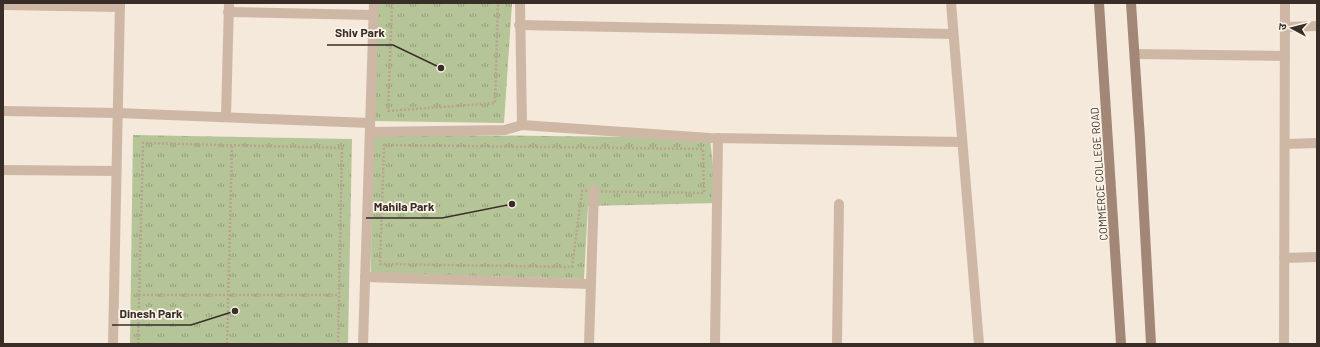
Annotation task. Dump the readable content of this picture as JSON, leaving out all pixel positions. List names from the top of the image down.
{
  "streets": {
    "street": ["COMMERCE COLLEGE ROAD"]
  },
  "places": ["Shiv Park", "Mahila Park", "Dinesh Park"],
  "north": "left"
}
